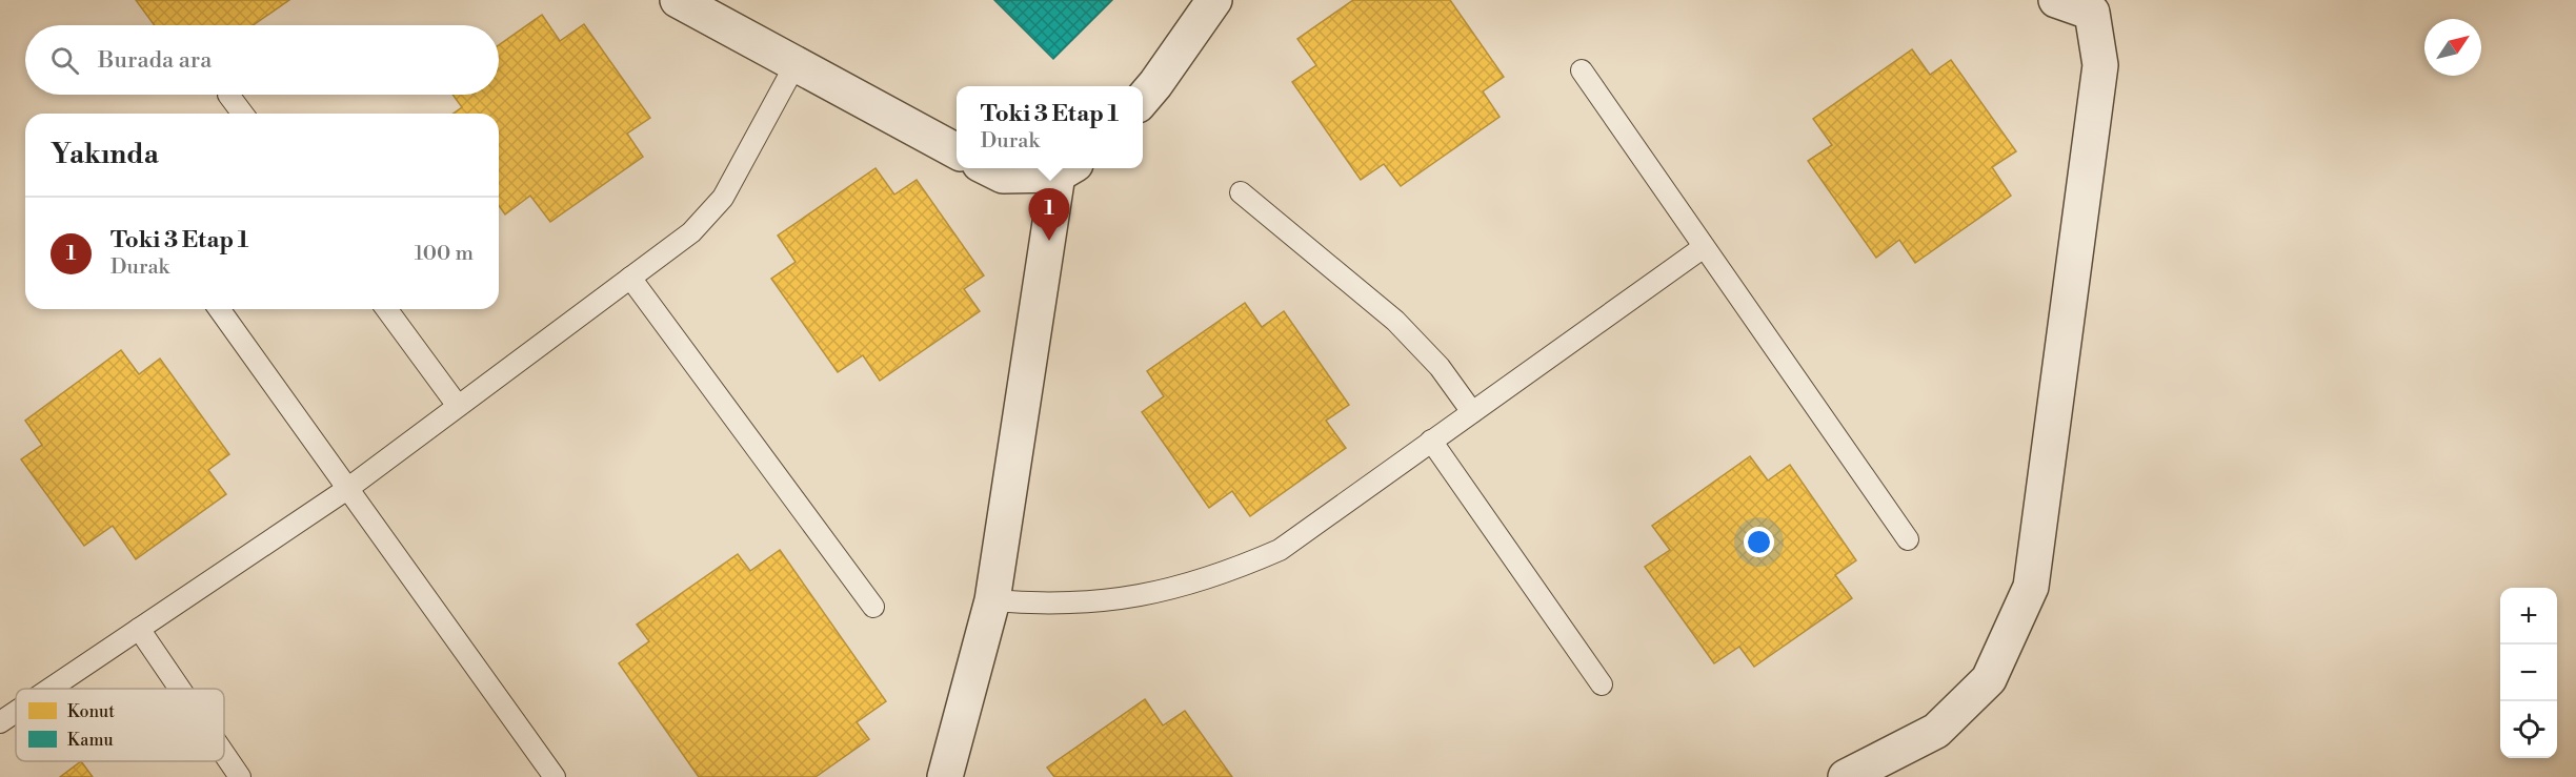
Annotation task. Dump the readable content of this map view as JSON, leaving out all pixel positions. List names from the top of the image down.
{
  "legend": ["Konut", "Kamu"],
  "north": "top right",
  "page": {
    "search": "Burada ara",
    "popup": ["Toki 3 Etap 1", "Durak"],
    "heading": "Yakında",
    "pins": "1",
    "list": [
      {
        "mark": "1",
        "name": "Toki 3 Etap 1",
        "note": "Durak",
        "value": "100 m"
      }
    ],
    "map_buttons": ["+", "−"]
  }
}
